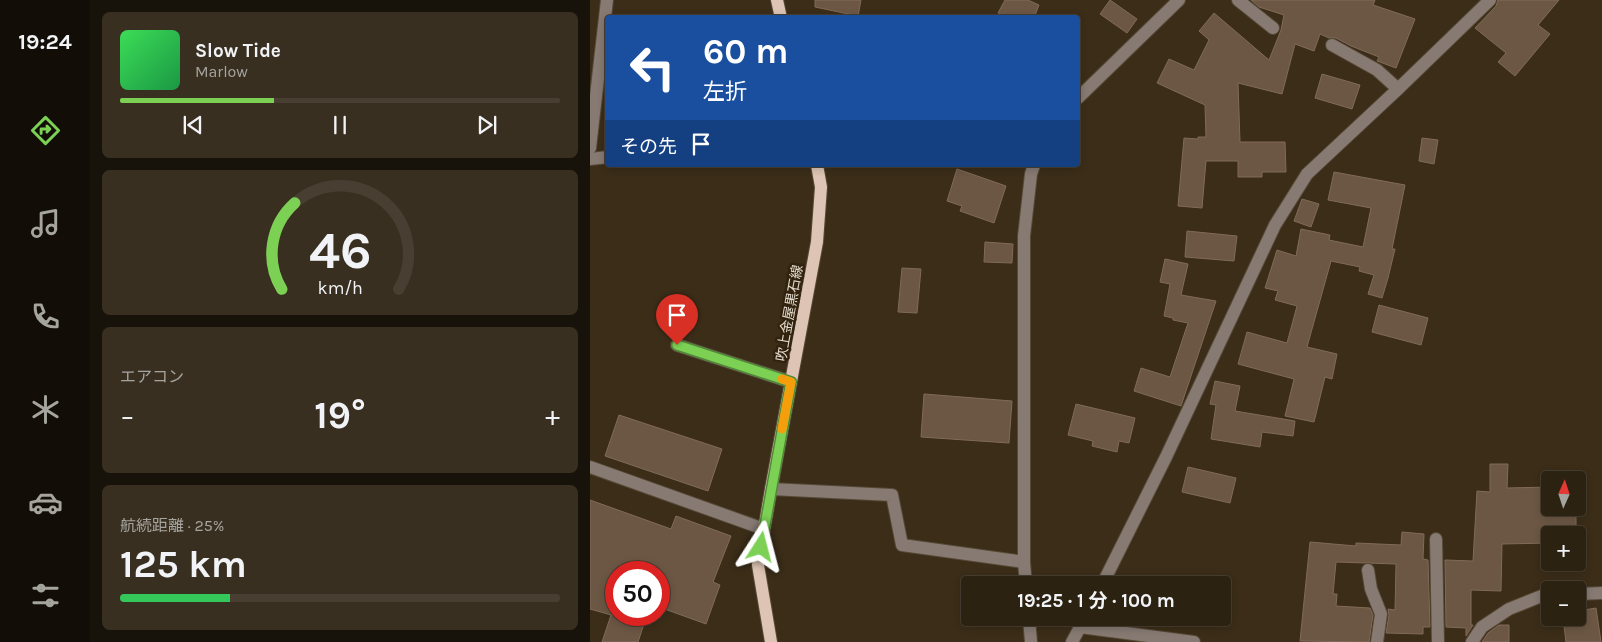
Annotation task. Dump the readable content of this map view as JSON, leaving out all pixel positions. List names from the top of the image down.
{
  "streets": {
    "main road": ["吹上金屋黒石線"]
  },
  "north": "top",
  "page": {
    "tabs": "19:24",
    "turn": ["60 m", "左折"],
    "song": ["Slow Tide", "Marlow"],
    "then": "その先",
    "tile": [
      "エアコン",
      ["航続距離 · 25%", "125 km"]
    ],
    "heat": ["−", "19°", "+"],
    "map_buttons": ["+", "−"],
    "limit": "50",
    "trip": "19:25 · 1 分 · 100 m",
    "gauge": ["46", "km/h"]
  }
}
